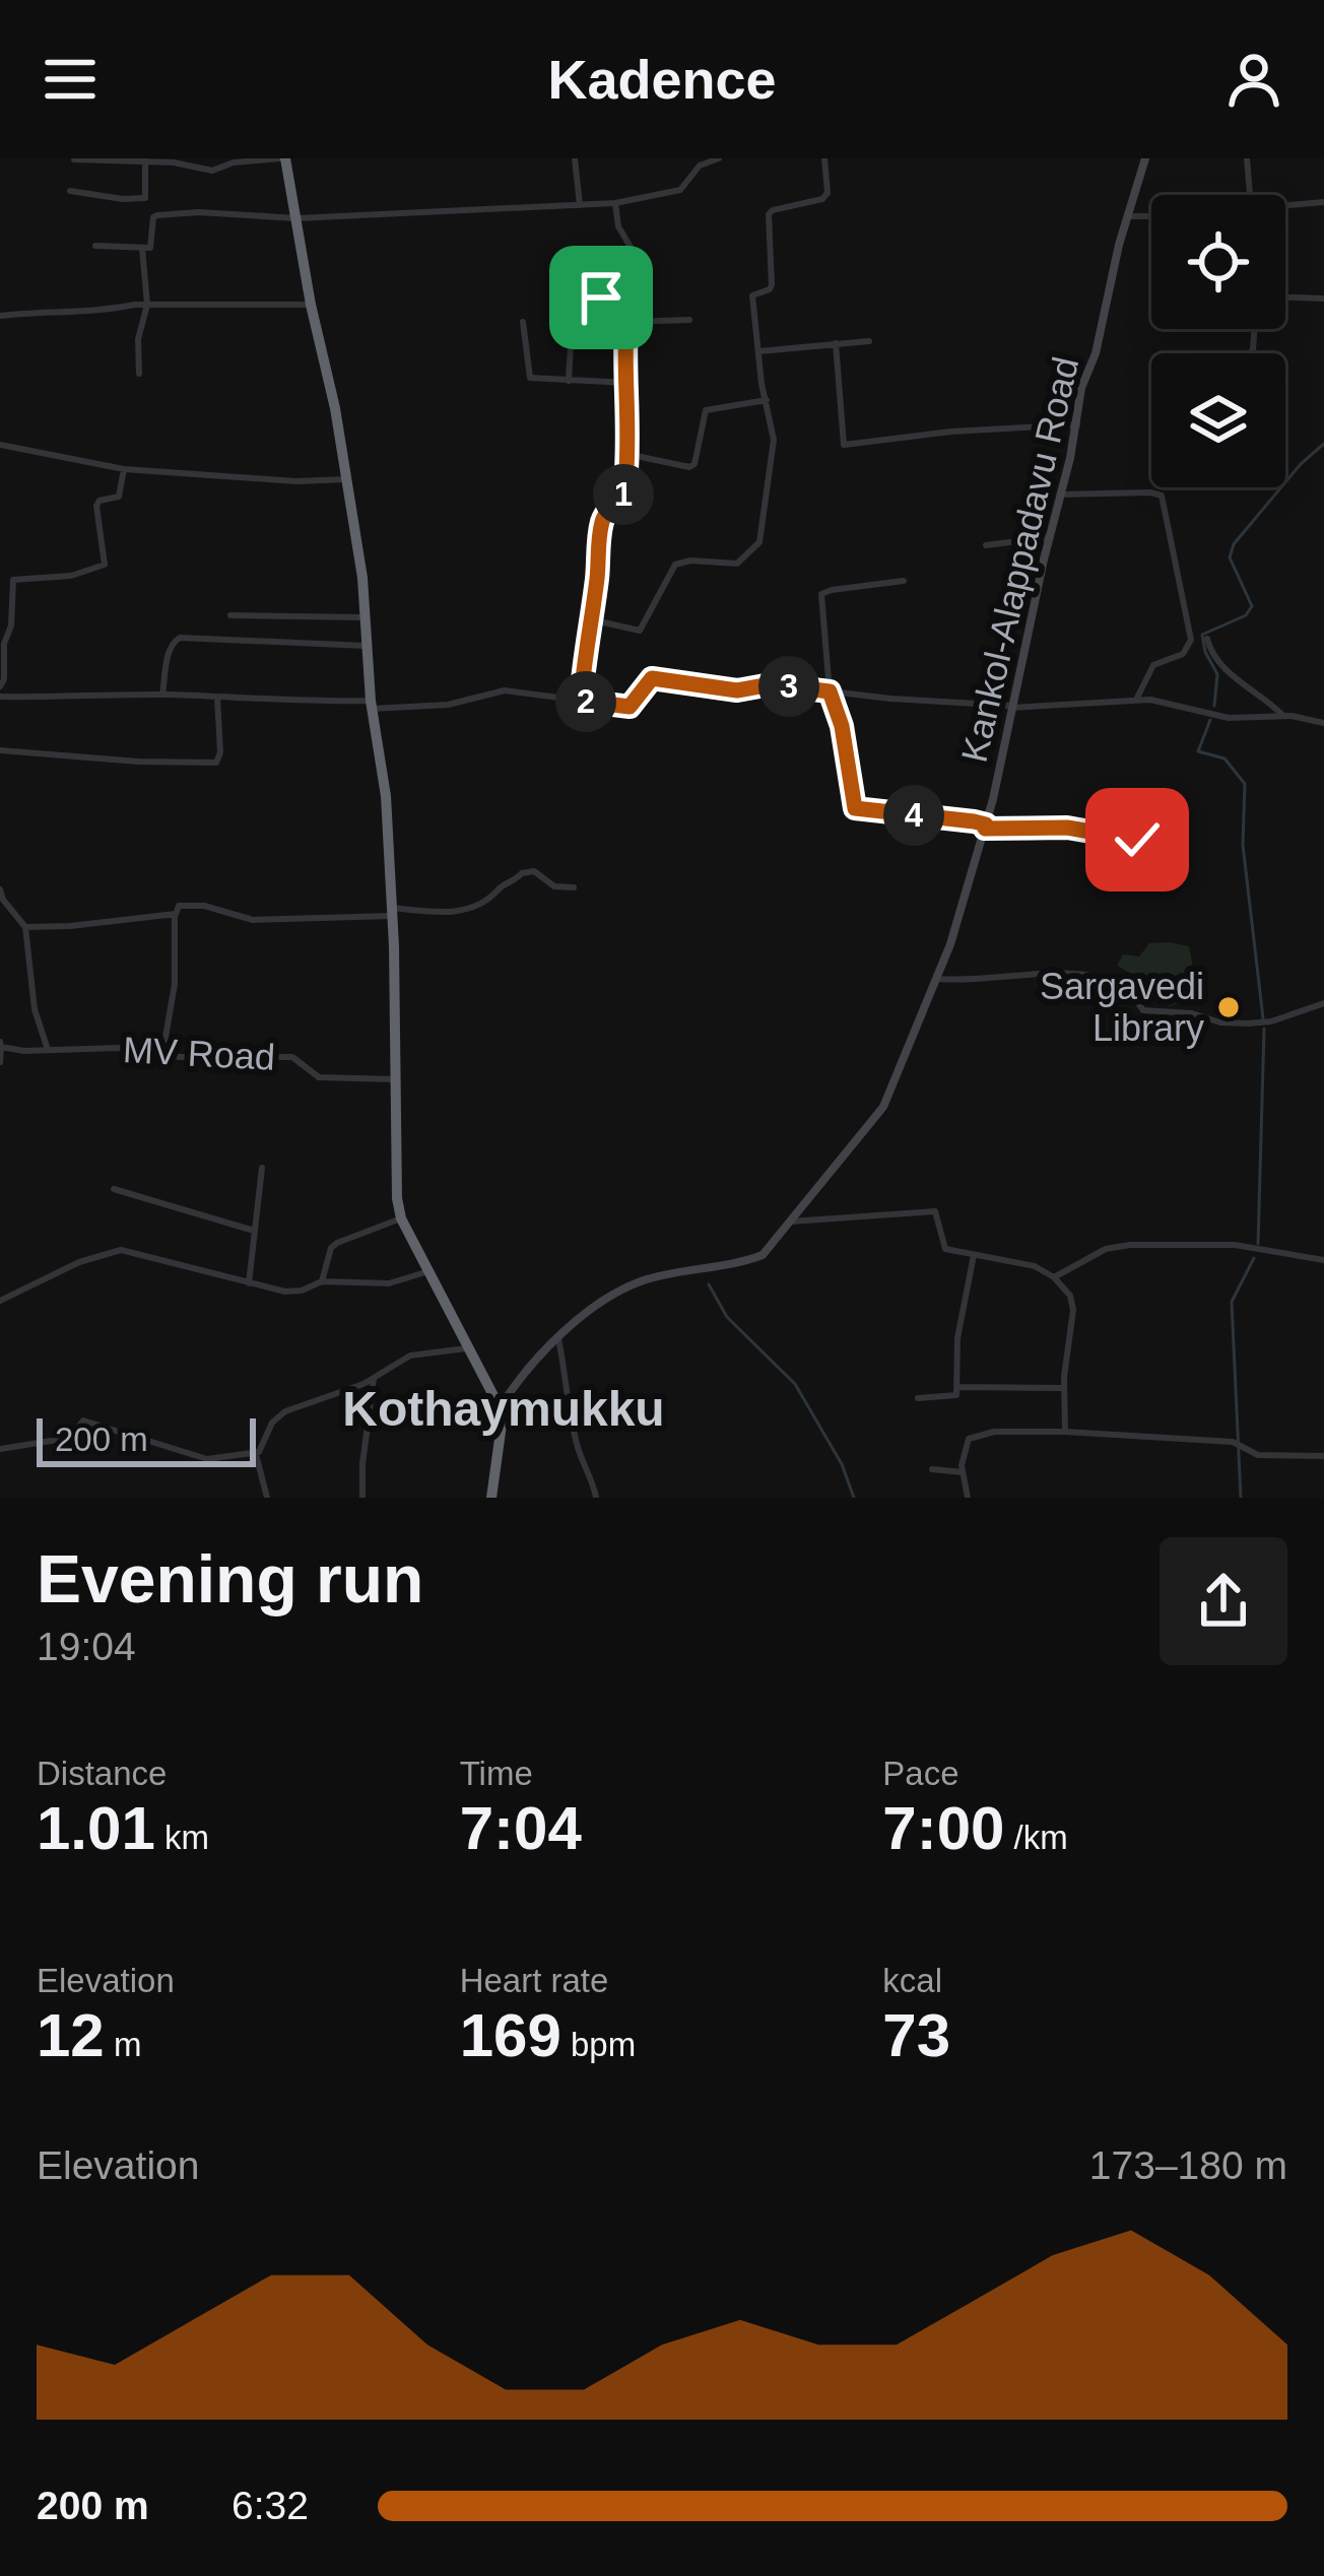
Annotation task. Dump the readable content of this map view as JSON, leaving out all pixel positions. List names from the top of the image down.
{
  "streets": {
    "main road": ["Kankol-Alappadavu Road"],
    "street": ["MV Road"]
  },
  "districts": ["Kothaymukku"],
  "places": ["Sargavedi Library"],
  "scale_bar": "200 m",
  "page": {
    "header": "Kadence",
    "pins": [
      "1",
      "3",
      "2",
      "4"
    ],
    "scale": "200 m",
    "heading": ["Evening run", "19:04"],
    "stats": [
      ["Distance", "1.01 km"],
      ["Time", "7:04"],
      ["Pace", "7:00 /km"],
      ["Elevation", "12 m"],
      ["Heart rate", "169 bpm"],
      ["kcal", "73"]
    ],
    "chart": ["Elevation", "173–180 m"],
    "list": [
      {
        "name": "200 m",
        "note": "6:32"
      }
    ]
  }
}
